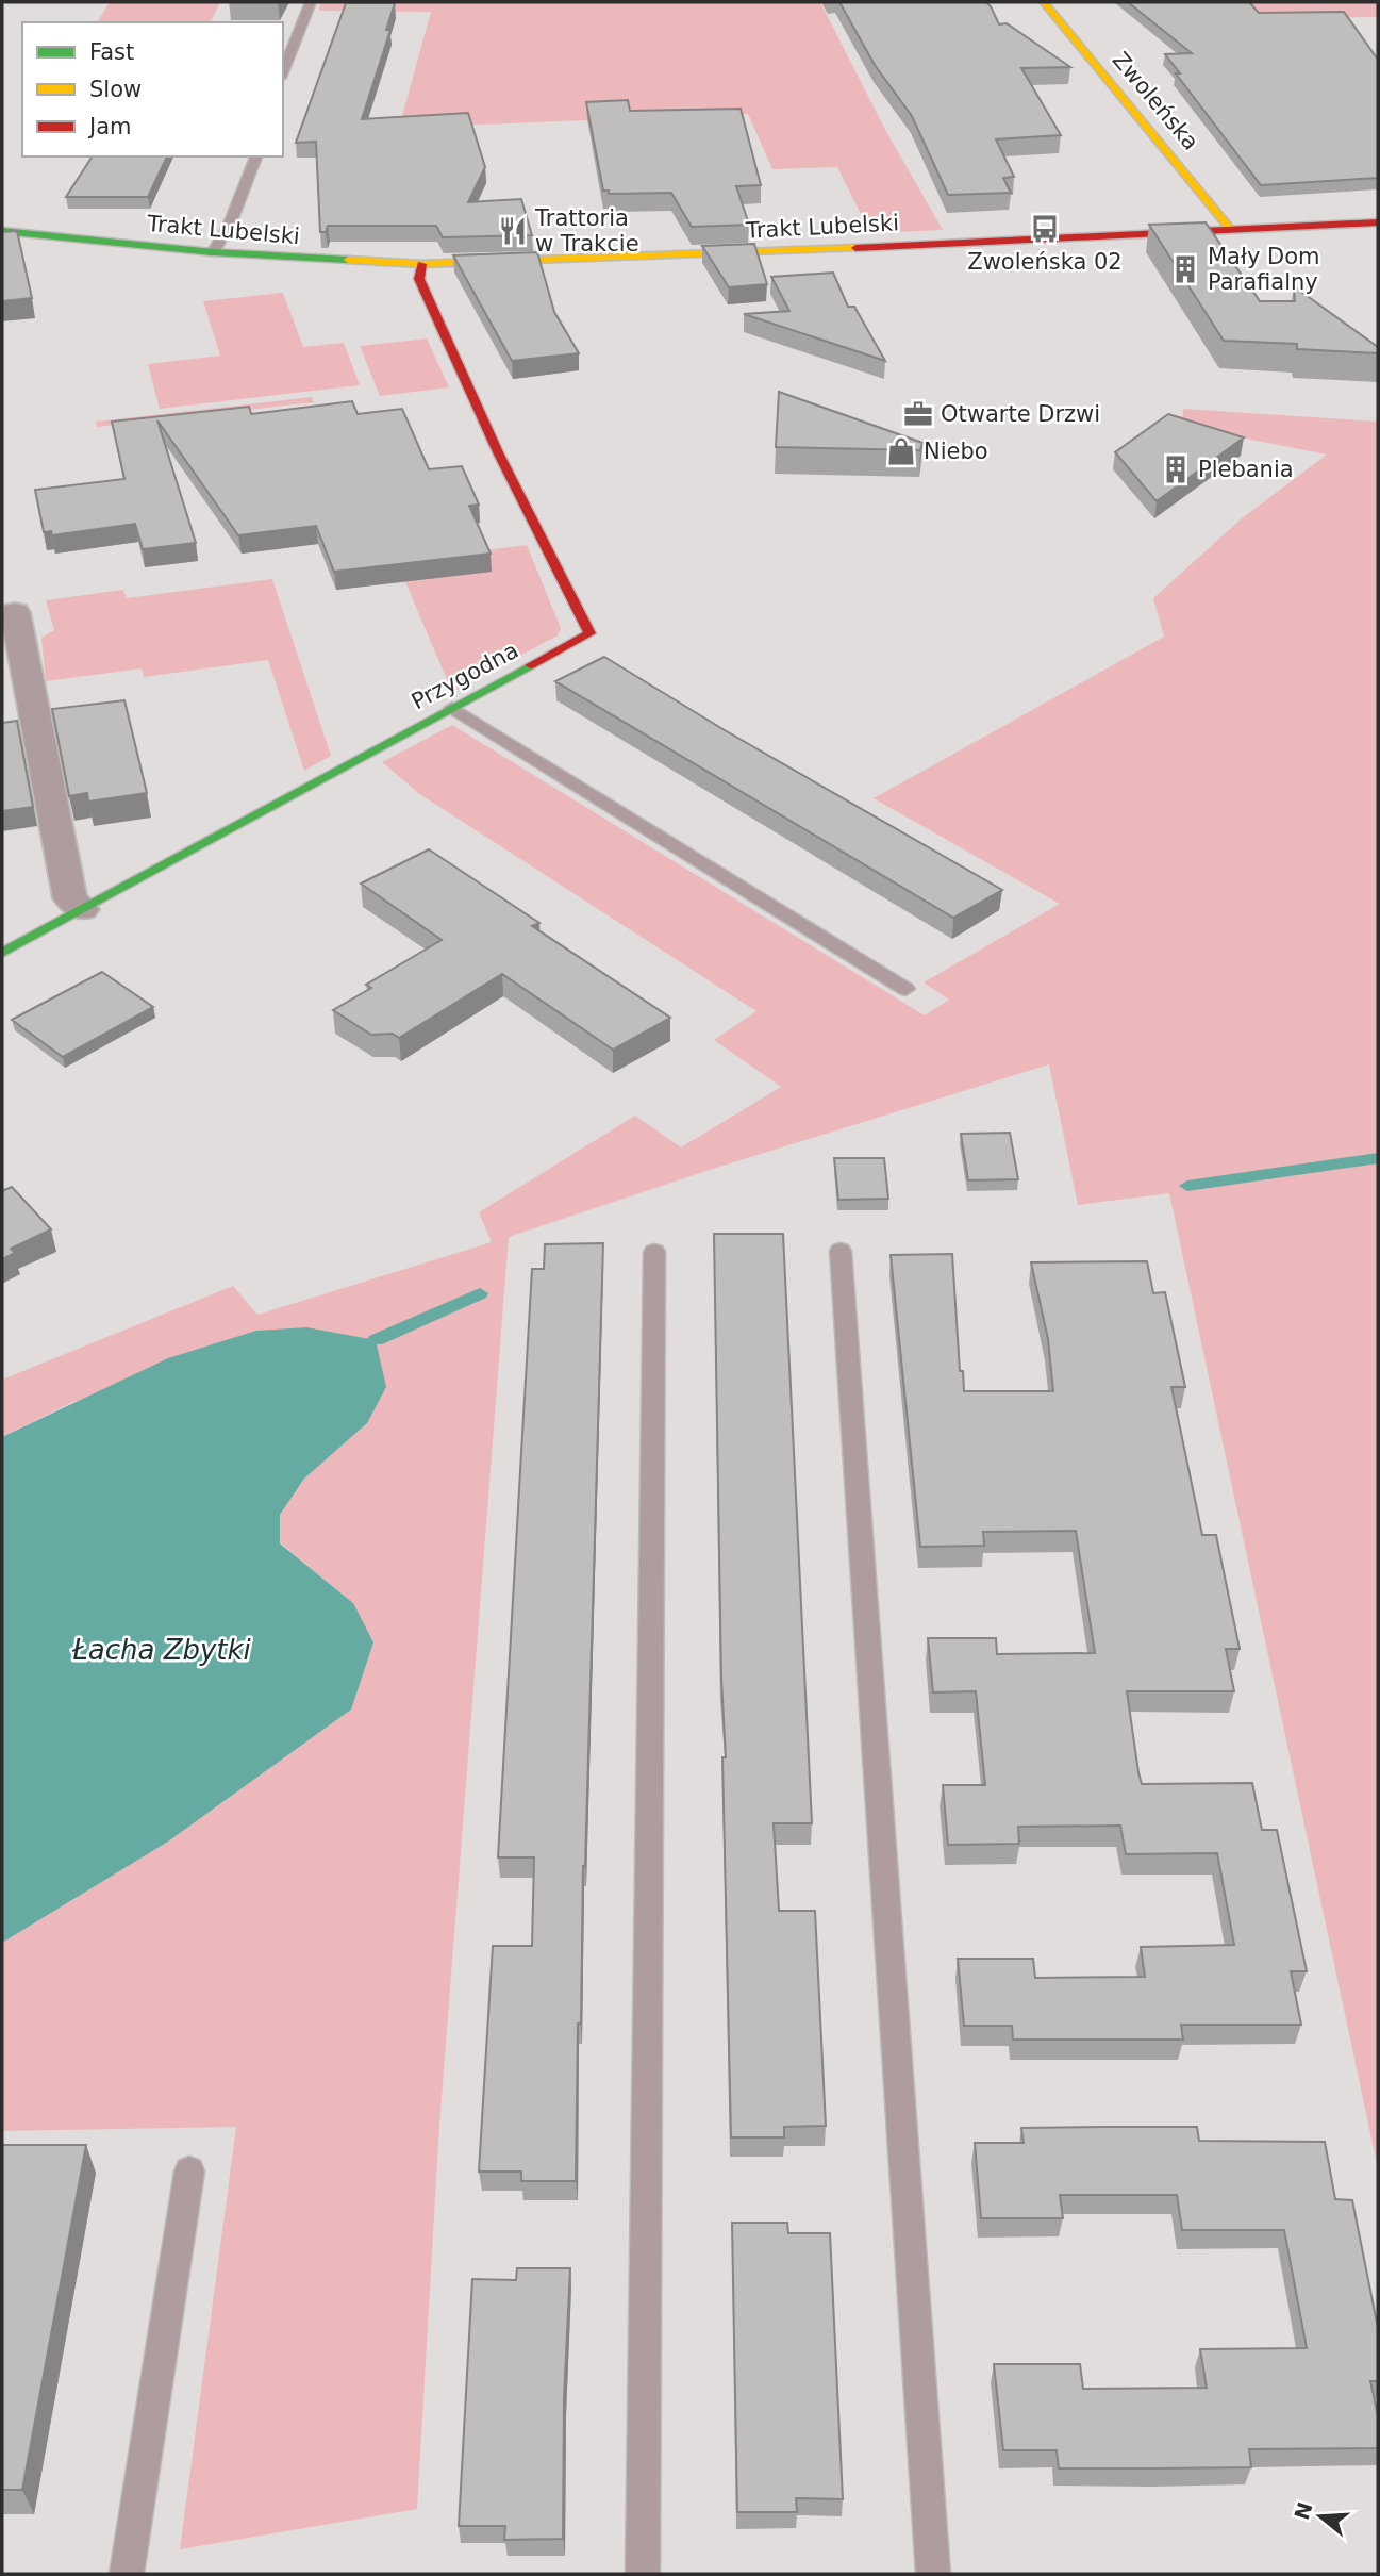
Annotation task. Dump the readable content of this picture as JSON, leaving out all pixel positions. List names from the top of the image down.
{
  "streets": {
    "street": ["Zwoleńska", "Trakt Lubelski", "Przygodna"]
  },
  "crossings": [
    ["Zwoleńska", "Trakt Lubelski"],
    ["Trakt Lubelski", "Przygodna"]
  ],
  "water": ["Łacha Zbytki"],
  "places": {
    "bus stop": ["Zwoleńska 02"],
    "restaurant": ["Trattoria w Trakcie"],
    "building": ["Mały Dom Parafialny", "Plebania"],
    "office": ["Otwarte Drzwi"],
    "shop": ["Niebo"]
  },
  "legend": ["Fast", "Slow", "Jam"],
  "north": "left"
}
